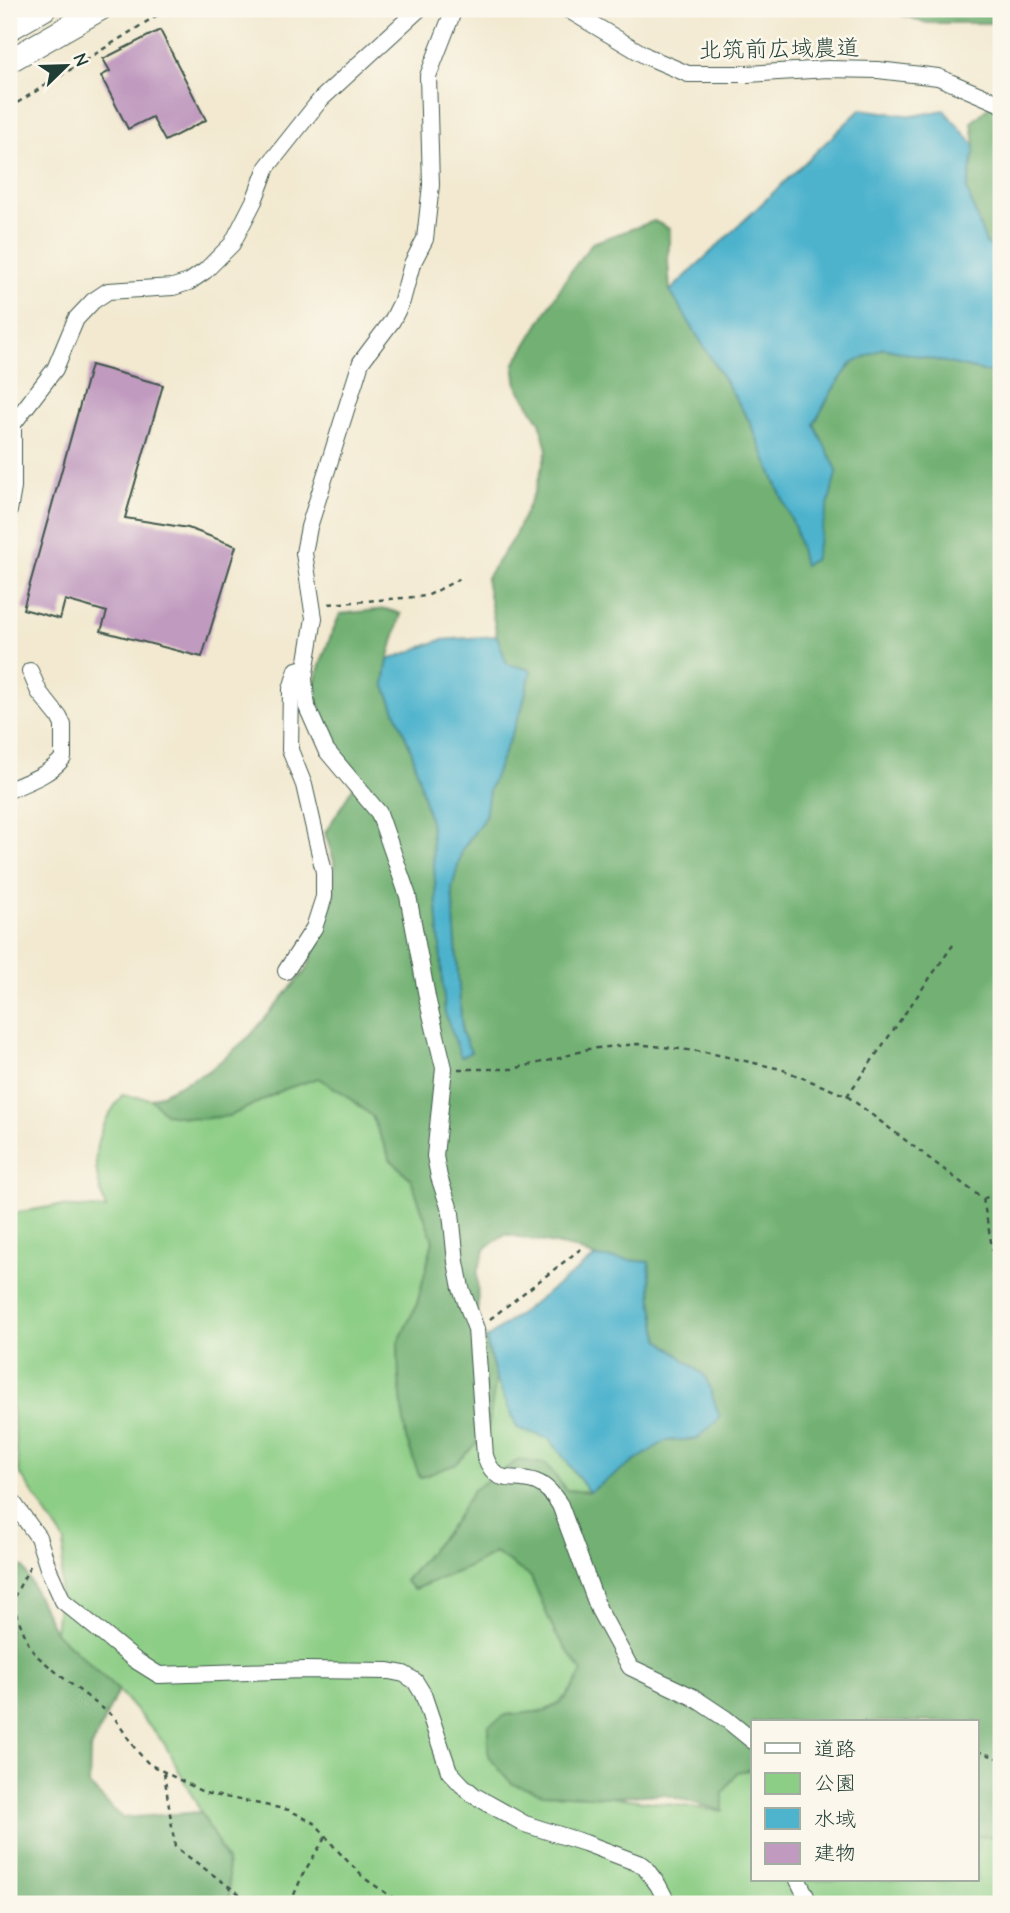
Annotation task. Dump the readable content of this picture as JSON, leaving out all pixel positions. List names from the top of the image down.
{
  "streets": {
    "street": ["北筑前広域農道"]
  },
  "legend": [
    "道路",
    "公園",
    "水域",
    "建物"
  ],
  "north": "top right"
}
